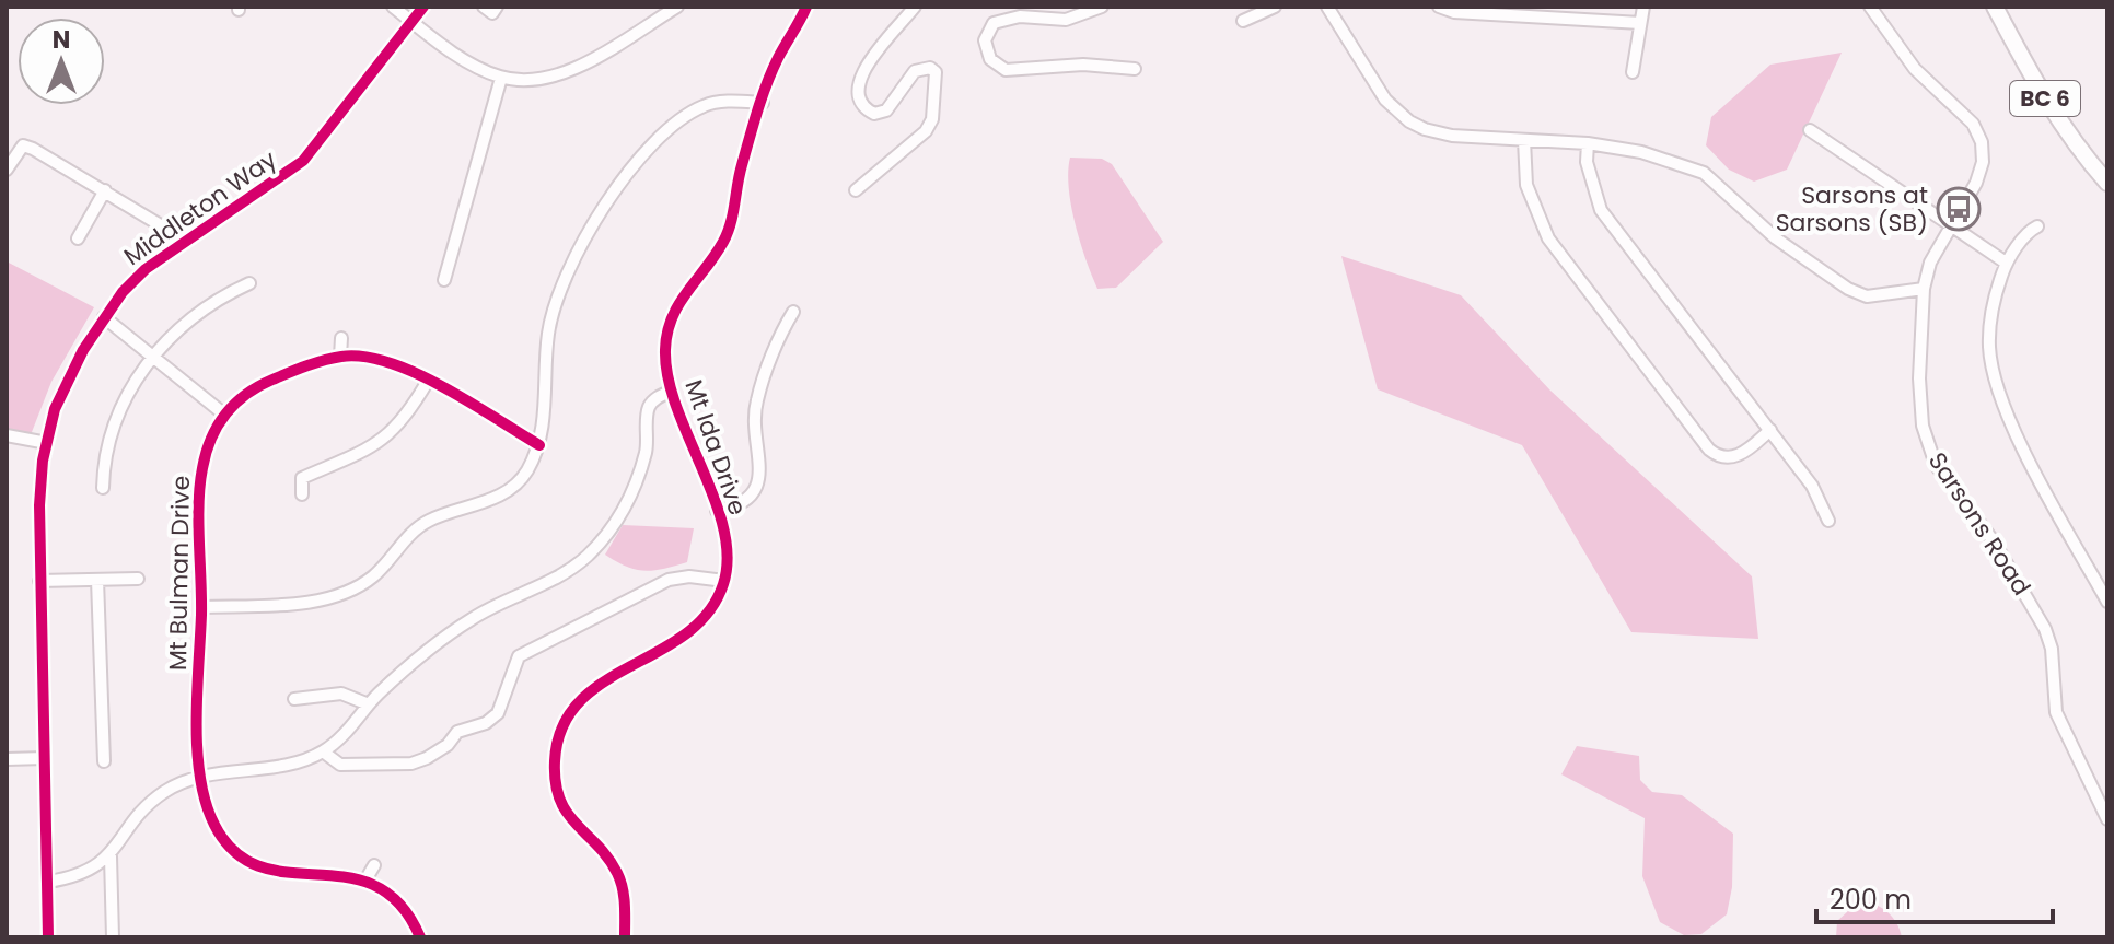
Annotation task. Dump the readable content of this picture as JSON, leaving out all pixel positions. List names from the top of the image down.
{
  "streets": {
    "main road": ["BC 6"],
    "street": [
      "Middleton Way",
      "Mt Ida Drive",
      "Sarsons Road",
      "Mt Bulman Drive"
    ]
  },
  "places": {
    "bus stop": ["Sarsons at Sarsons (SB)"]
  },
  "scale_bar": "200 m",
  "north": "top"
}
